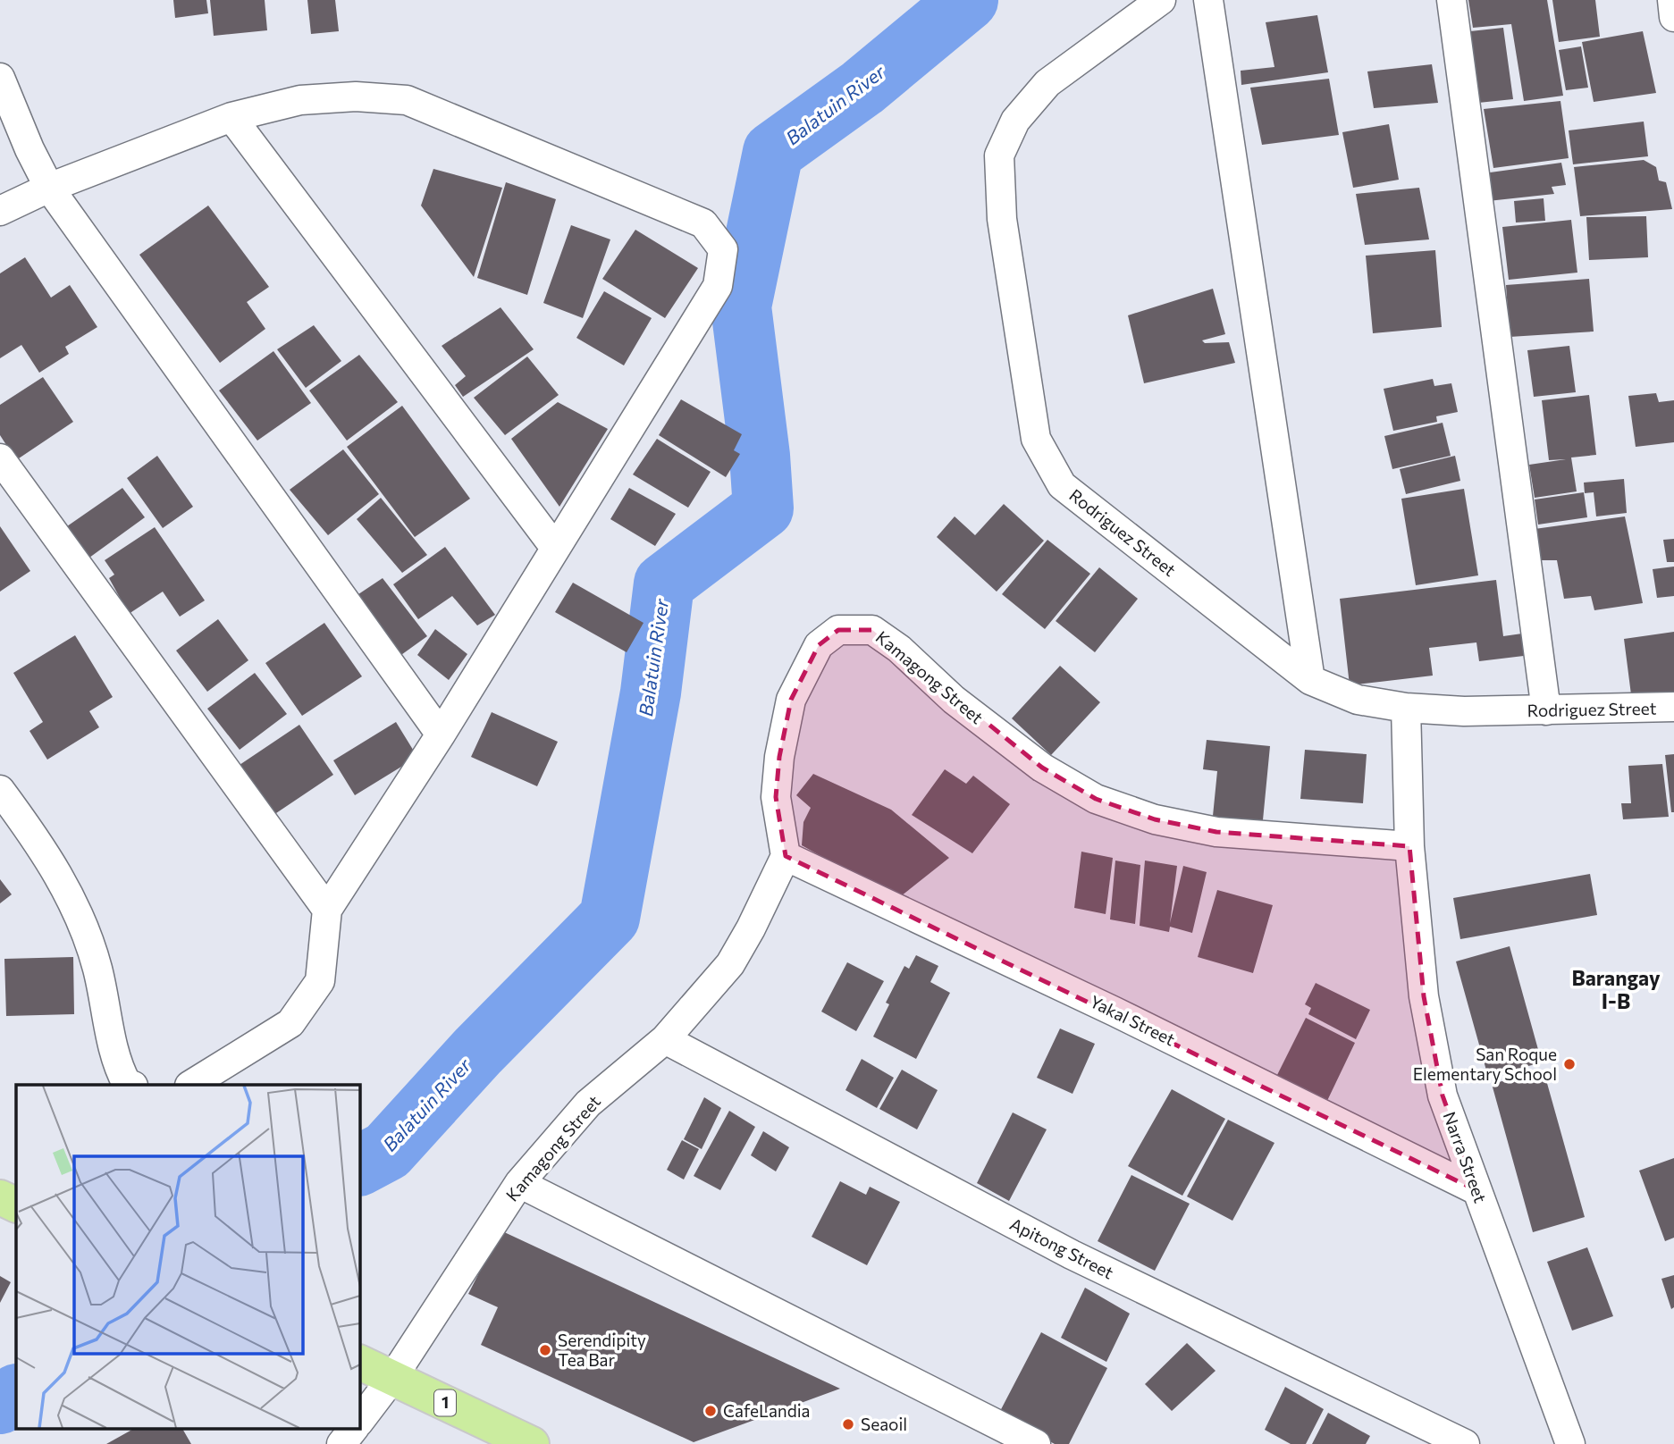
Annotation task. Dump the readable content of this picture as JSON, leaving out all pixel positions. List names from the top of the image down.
{
  "streets": {
    "main road": ["1"],
    "street": [
      "Rodriguez Street",
      "Kamagong Street",
      "Yakal Street",
      "Narra Street",
      "Apitong Street"
    ]
  },
  "crossings": [
    ["Rodriguez Street", "Narra Street"],
    ["Kamagong Street", "Yakal Street"],
    ["Kamagong Street", "Narra Street"],
    ["Kamagong Street", "Apitong Street"],
    ["Kamagong Street", "1"],
    ["Yakal Street", "Narra Street"]
  ],
  "districts": ["Barangay I-B"],
  "water": ["Balatuin River"],
  "places": [
    "San Roque Elementary School",
    "Serendipity Tea Bar",
    "CafeLandia",
    "Seaoil"
  ]
}
